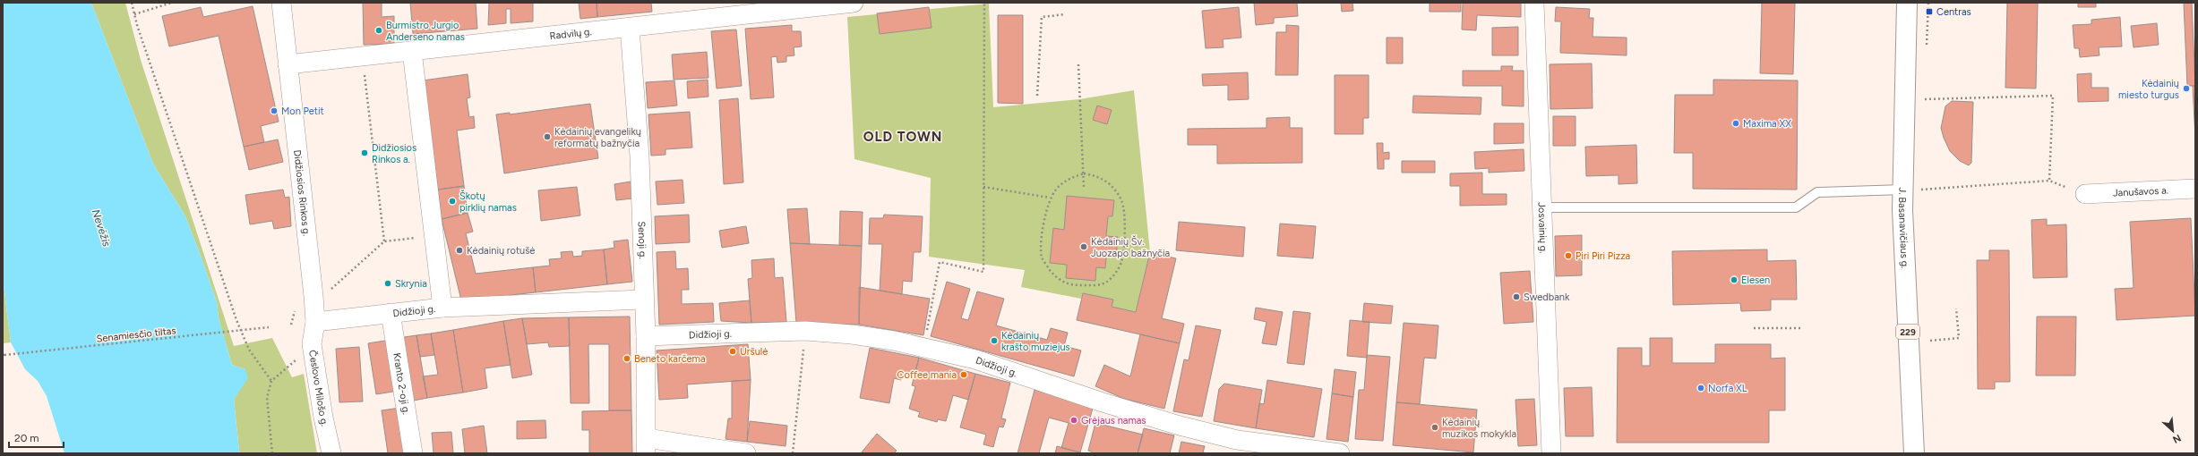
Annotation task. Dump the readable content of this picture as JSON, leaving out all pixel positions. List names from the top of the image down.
{
  "streets": {
    "main road": ["J. Basanavičiaus g.", "229"],
    "street": [
      "Radvilų g.",
      "Janušavos a.",
      "Didžiosios Rinkos g.",
      "Josvainių g.",
      "Senoji g.",
      "Didžioji g.",
      "Kranto 2-oji g.",
      "Česlovo Milošo g."
    ],
    "path": ["Senamiesčio tiltas"]
  },
  "crossings": [
    ["Radvilų g.", "Didžiosios Rinkos g."],
    ["Radvilų g.", "Senoji g."],
    ["Didžiosios Rinkos g.", "Didžioji g."],
    ["Didžiosios Rinkos g.", "Česlovo Milošo g."],
    ["Senoji g.", "Didžioji g."],
    ["Didžioji g.", "Kranto 2-oji g."],
    ["Didžioji g.", "Česlovo Milošo g."]
  ],
  "districts": ["OLD TOWN"],
  "water": ["Nevėžis"],
  "places": {
    "transit": ["Centras"],
    "other": [
      "Burmistro Jurgio Anderseno namas",
      "Kėdainių miesto turgus",
      "Mon Petit",
      "Maxima XX",
      "Kėdainių evangelikų reformatų bažnyčia",
      "Didžiosios Rinkos a.",
      "Škotų pirklių namas",
      "Kėdainių Šv. Juozapo bažnyčia",
      "Kėdainių rotušė",
      "Piri Piri Pizza",
      "Elesen",
      "Skrynia",
      "Swedbank",
      "Kėdainių krašto muziejus",
      "Uršulė",
      "Beneto karčema",
      "Coffee mania",
      "Norfa XL",
      "Grėjaus namas",
      "Kėdainių muzikos mokykla"
    ]
  },
  "scale_bar": "20 m",
  "north": "bottom right"
}
